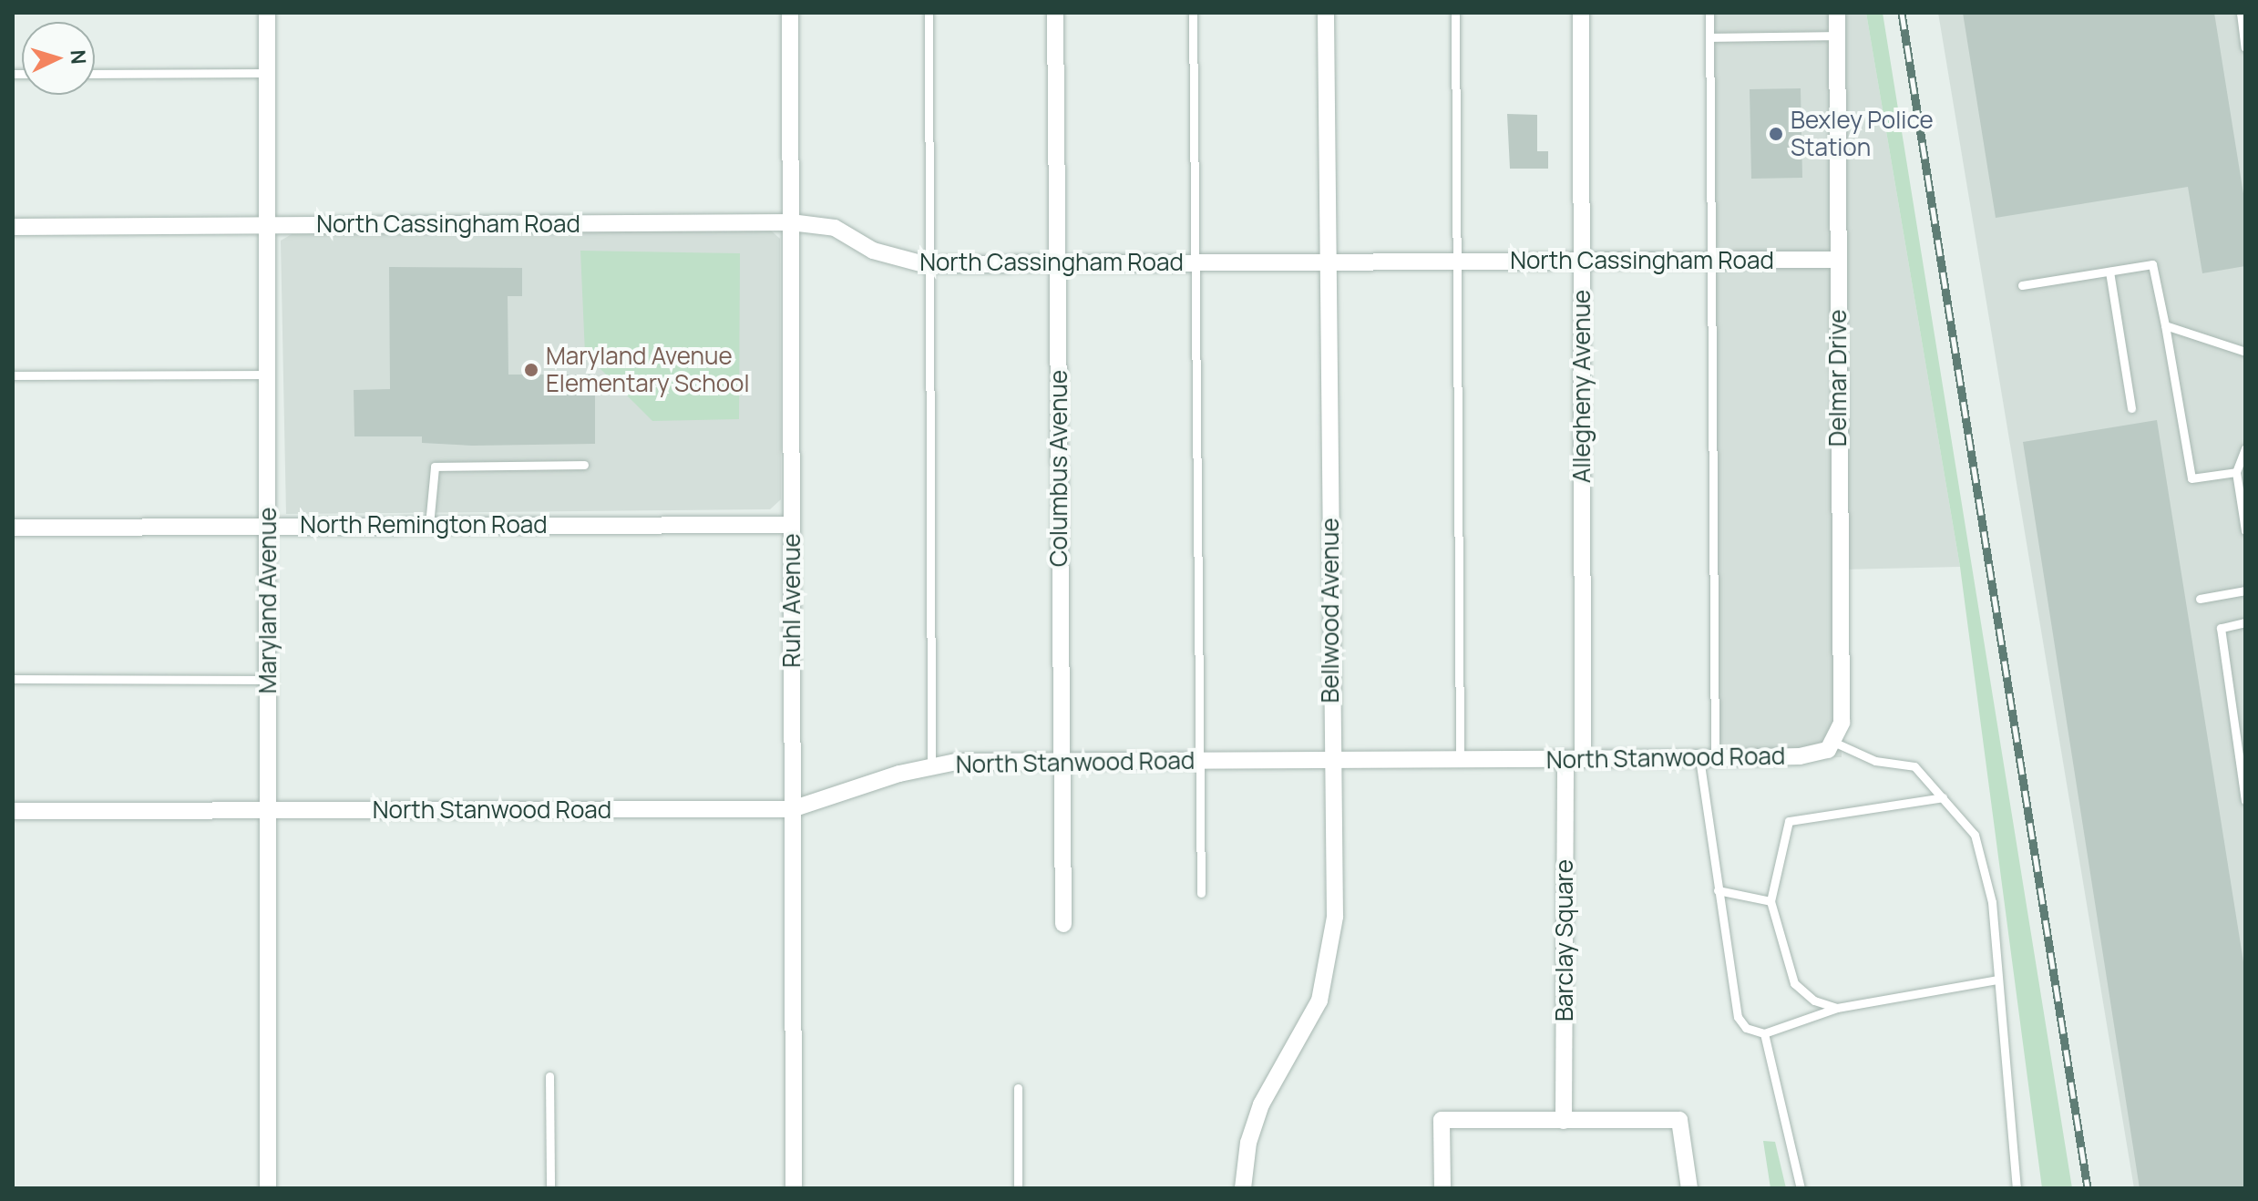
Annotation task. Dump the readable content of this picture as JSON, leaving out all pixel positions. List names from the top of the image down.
{
  "streets": {
    "street": [
      "North Cassingham Road",
      "Delmar Drive",
      "Allegheny Avenue",
      "Columbus Avenue",
      "North Remington Road",
      "Maryland Avenue",
      "Ruhl Avenue",
      "Bellwood Avenue",
      "North Stanwood Road",
      "Barclay Square"
    ]
  },
  "crossings": [
    ["North Cassingham Road", "Delmar Drive"],
    ["North Cassingham Road", "Allegheny Avenue"],
    ["North Cassingham Road", "Columbus Avenue"],
    ["North Cassingham Road", "Maryland Avenue"],
    ["North Cassingham Road", "Ruhl Avenue"],
    ["North Cassingham Road", "Bellwood Avenue"],
    ["Delmar Drive", "North Stanwood Road"],
    ["Allegheny Avenue", "North Stanwood Road"],
    ["Columbus Avenue", "North Stanwood Road"],
    ["North Remington Road", "Maryland Avenue"],
    ["North Remington Road", "Ruhl Avenue"],
    ["Maryland Avenue", "North Stanwood Road"],
    ["Ruhl Avenue", "North Stanwood Road"],
    ["Bellwood Avenue", "North Stanwood Road"],
    ["North Stanwood Road", "Barclay Square"]
  ],
  "places": ["Bexley Police Station", "Maryland Avenue Elementary School"],
  "north": "right"
}
